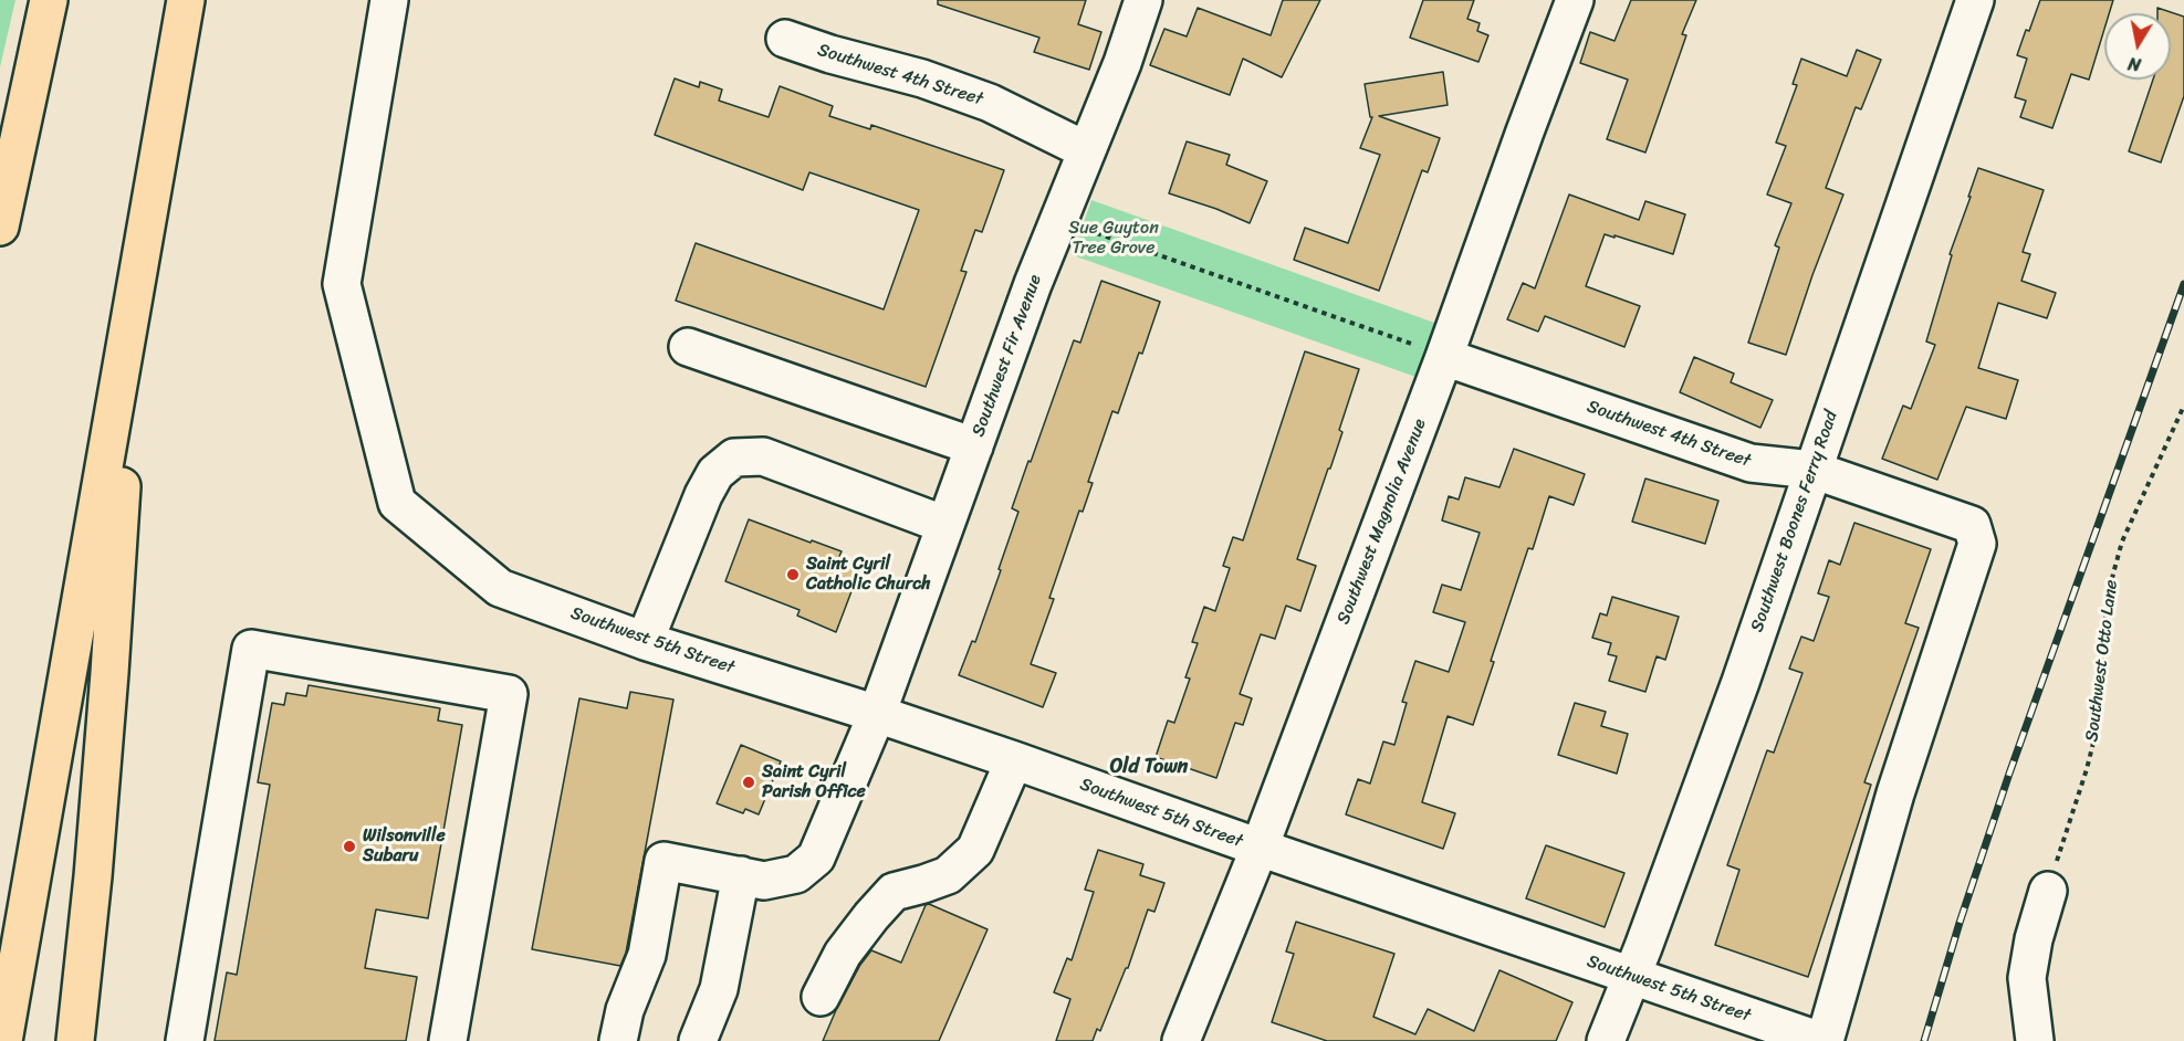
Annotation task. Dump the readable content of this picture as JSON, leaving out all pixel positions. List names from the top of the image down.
{
  "streets": {
    "street": [
      "Southwest 4th Street",
      "Southwest Fir Avenue",
      "Southwest Magnolia Avenue",
      "Southwest Boones Ferry Road",
      "Southwest 5th Street"
    ],
    "path": ["Southwest Otto Lane"]
  },
  "crossings": [
    ["Southwest 4th Street", "Southwest Fir Avenue"],
    ["Southwest 4th Street", "Southwest Magnolia Avenue"],
    ["Southwest 4th Street", "Southwest Boones Ferry Road"],
    ["Southwest 4th Street", "Southwest 5th Street"],
    ["Southwest Fir Avenue", "Southwest 5th Street"],
    ["Southwest Magnolia Avenue", "Southwest 5th Street"],
    ["Southwest Boones Ferry Road", "Southwest 5th Street"]
  ],
  "districts": ["Old Town"],
  "parks": ["Sue Guyton Tree Grove"],
  "places": ["Saint Cyril Catholic Church", "Saint Cyril Parish Office", "Wilsonville Subaru"],
  "north": "bottom"
}
